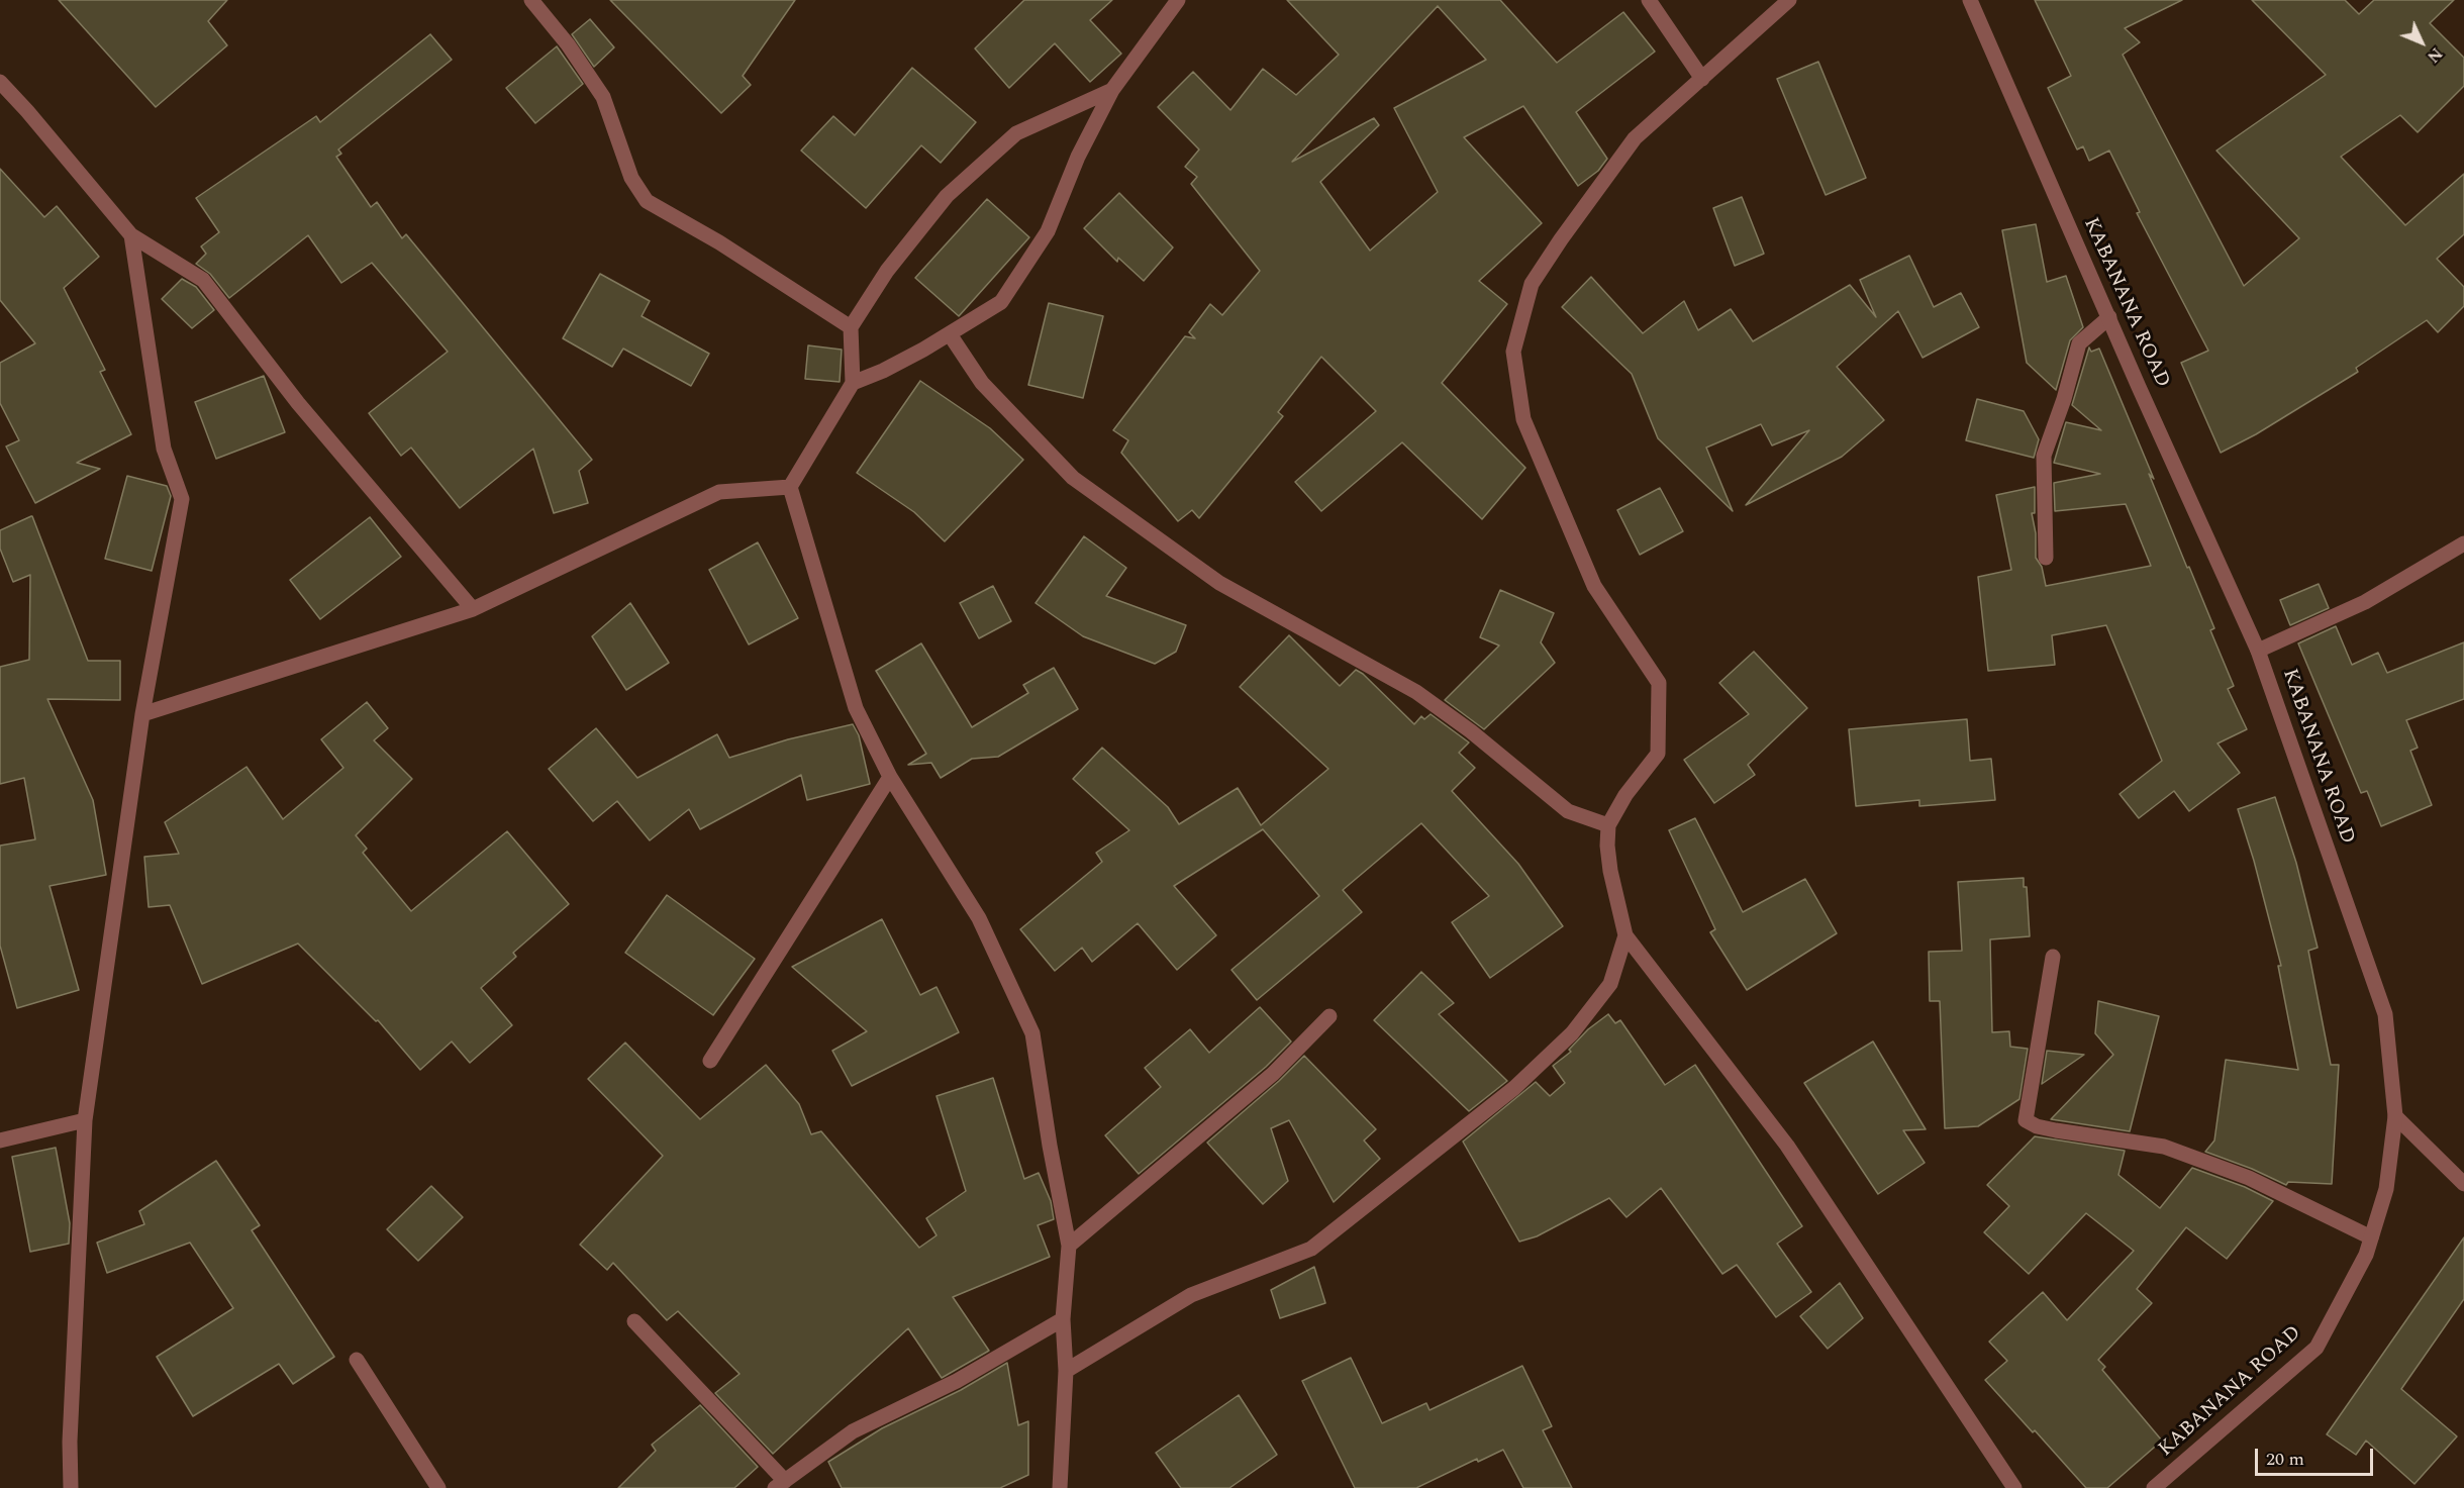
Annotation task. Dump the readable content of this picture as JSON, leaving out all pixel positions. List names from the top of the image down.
{
  "streets": {
    "street": ["KABANANA ROAD"]
  },
  "scale_bar": "20 m",
  "north": "bottom right"
}
